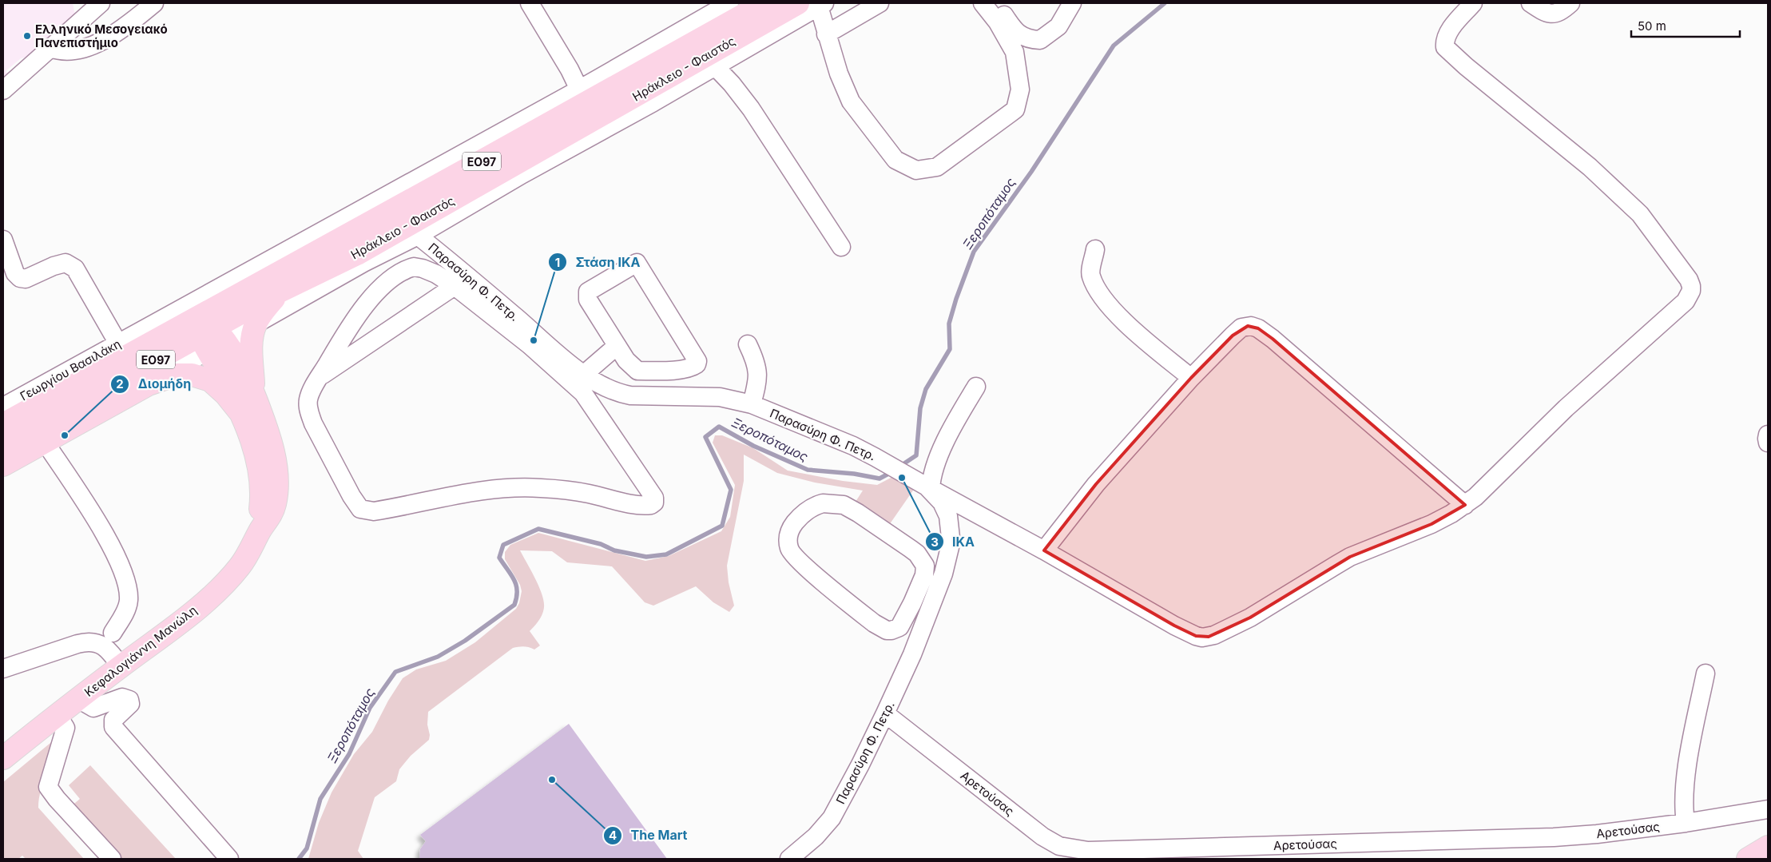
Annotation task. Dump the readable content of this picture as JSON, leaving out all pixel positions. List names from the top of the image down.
{
  "streets": {
    "main road": ["Ηράκλειο - Φαιστός", "ΕΟ97", "Κεφαλογιάννη Μανώλη"],
    "street": ["Παρασύρη Φ. Πετρ.", "Γεωργίου Βασιλάκη", "Αρετούσας"]
  },
  "crossings": [
    ["Ηράκλειο - Φαιστός", "Κεφαλογιάννη Μανώλη"],
    ["Παρασύρη Φ. Πετρ.", "Αρετούσας"]
  ],
  "water": ["Ξεροπόταμος"],
  "places": [
    "Ελληνικό Μεσογειακό Πανεπιστήμιο",
    "Στάση ΙΚΑ",
    "Διομήδη",
    "IKA",
    "The Mart"
  ],
  "scale_bar": "50 m"
}
